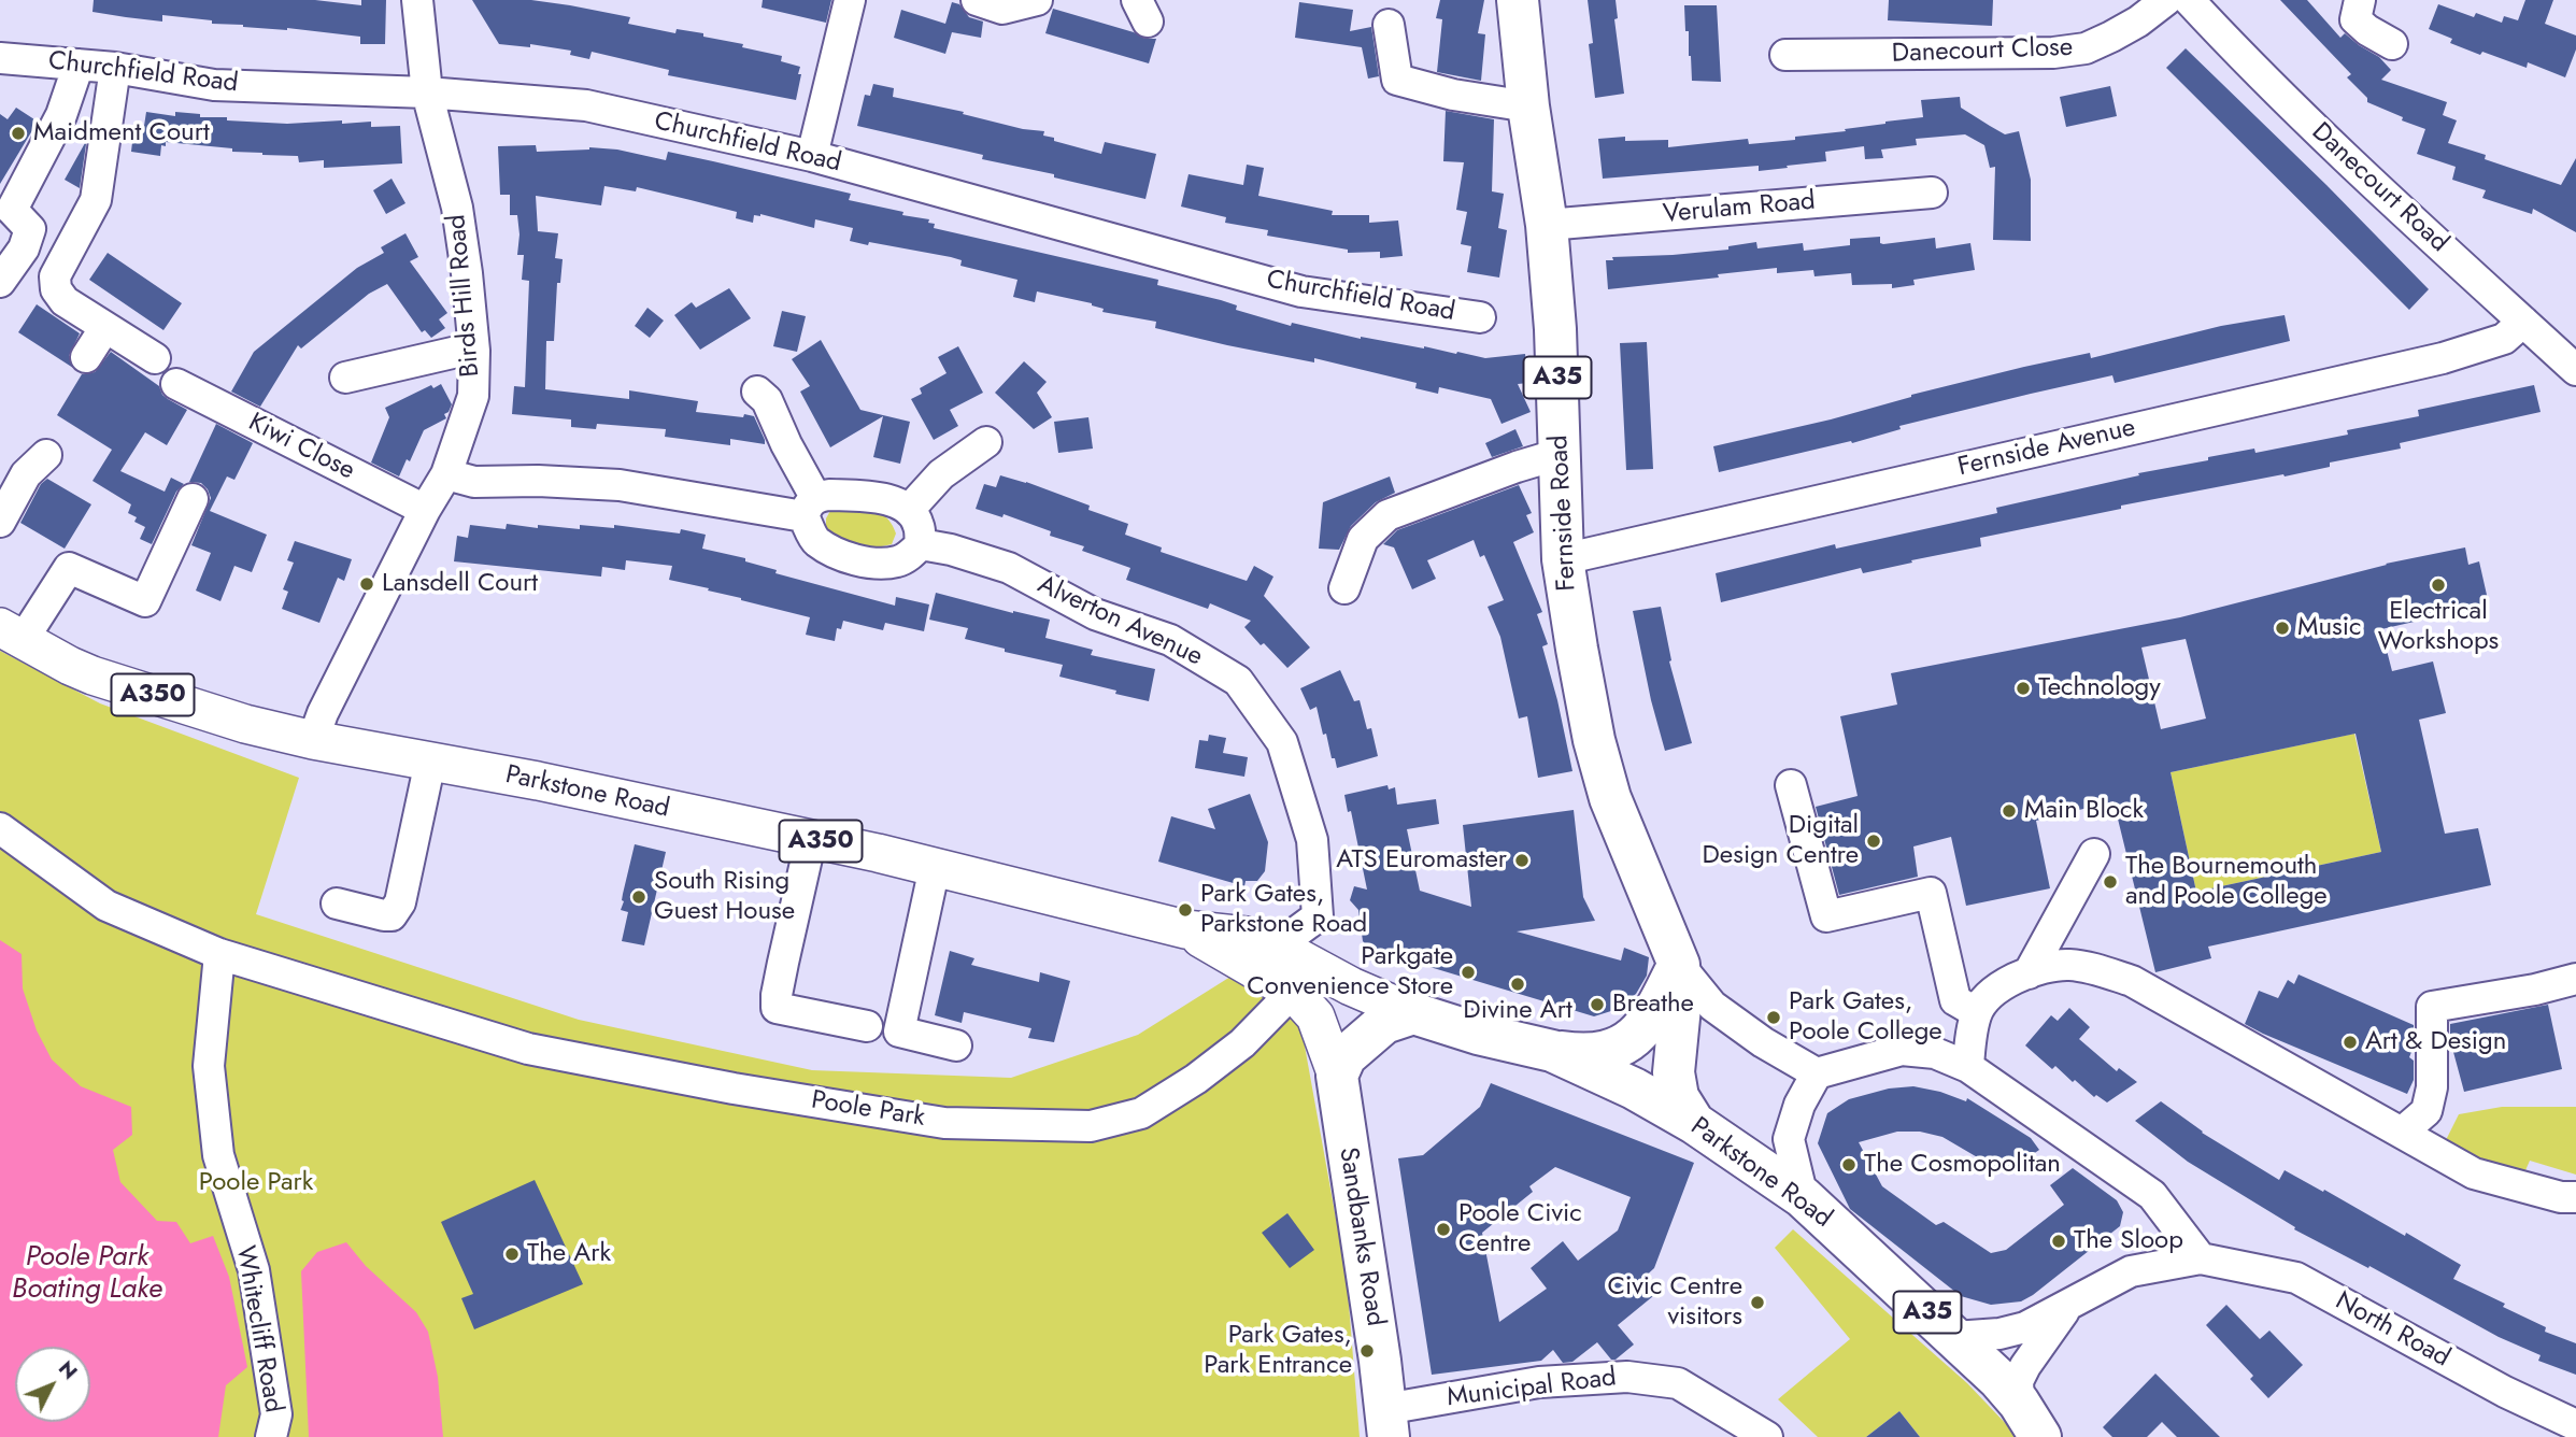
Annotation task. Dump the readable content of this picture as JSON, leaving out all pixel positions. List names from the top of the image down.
{
  "streets": {
    "highway": [
      "A35",
      "Fernside Road",
      "Parkstone Road",
      "Sandbanks Road"
    ],
    "main road": ["A350"],
    "street": [
      "Danecourt Close",
      "Churchfield Road",
      "Danecourt Road",
      "Verulam Road",
      "Birds Hill Road",
      "Kiwi Close",
      "Fernside Avenue",
      "Alverton Avenue",
      "Poole Park",
      "Whitecliff Road",
      "North Road",
      "Municipal Road"
    ]
  },
  "crossings": [
    ["Churchfield Road", "Birds Hill Road"],
    ["Danecourt Road", "Fernside Avenue"],
    ["Verulam Road", "Fernside Road"],
    ["Birds Hill Road", "Kiwi Close"],
    ["Birds Hill Road", "Parkstone Road"],
    ["A35", "Fernside Road"],
    ["A35", "Parkstone Road"],
    ["Fernside Avenue", "Fernside Road"],
    ["Fernside Road", "Parkstone Road"],
    ["Alverton Avenue", "Parkstone Road"],
    ["Parkstone Road", "Poole Park"],
    ["Parkstone Road", "Sandbanks Road"],
    ["Parkstone Road", "North Road"],
    ["Poole Park", "Whitecliff Road"],
    ["Sandbanks Road", "Municipal Road"]
  ],
  "water": ["Poole Park Boating Lake"],
  "parks": ["Poole Park"],
  "places": [
    "Maidment Court",
    "Lansdell Court",
    "Electrical Workshops",
    "Music",
    "Technology",
    "Main Block",
    "Digital Design Centre",
    "ATS Euromaster",
    "The Bournemouth and Poole College",
    "South Rising Guest House",
    "Park Gates, Parkstone Road",
    "Parkgate Convenience Store",
    "Divine Art",
    "Breathe",
    "Park Gates, Poole College",
    "Art & Design",
    "The Cosmopolitan",
    "Poole Civic Centre",
    "The Sloop",
    "The Ark",
    "Civic Centre visitors",
    "Park Gates, Park Entrance"
  ],
  "north": "top right"
}
